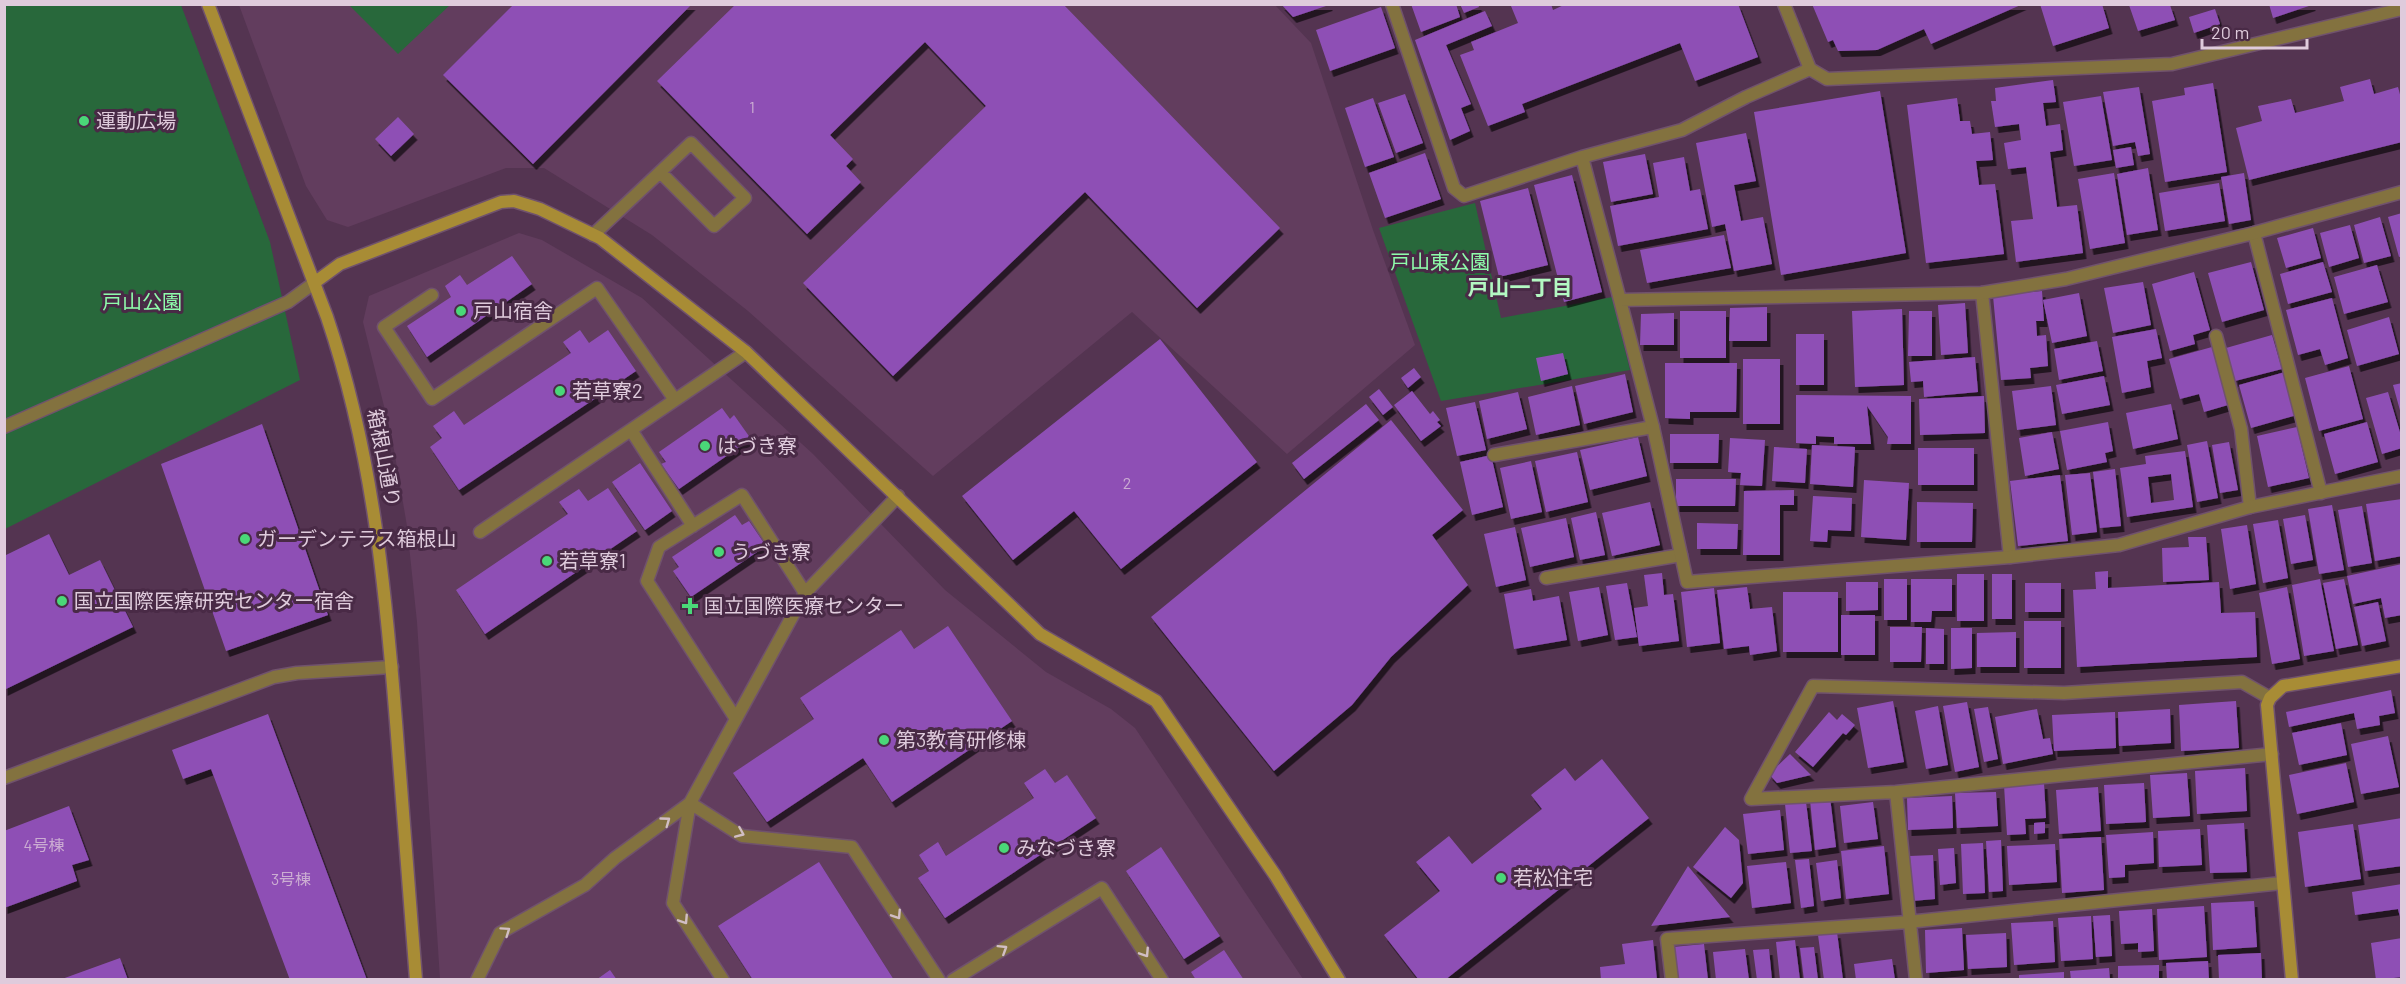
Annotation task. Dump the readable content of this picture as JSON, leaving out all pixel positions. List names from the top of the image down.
{
  "streets": {
    "street": ["箱根山通り"]
  },
  "districts": ["戸山一丁目"],
  "parks": ["戸山東公園", "戸山公園"],
  "places": {
    "other": [
      "運動広場",
      "戸山宿舎",
      "若草寮2",
      "はづき寮",
      "ガーデンテラス箱根山",
      "うづき寮",
      "若草寮1",
      "国立国際医療研究センター宿舎",
      "第3教育研修棟",
      "みなづき寮",
      "若松住宅"
    ],
    "health": ["国立国際医療センター"]
  },
  "house_numbers": [
    "1",
    "2",
    "4号棟",
    "3号棟"
  ],
  "scale_bar": "20 m"
}
